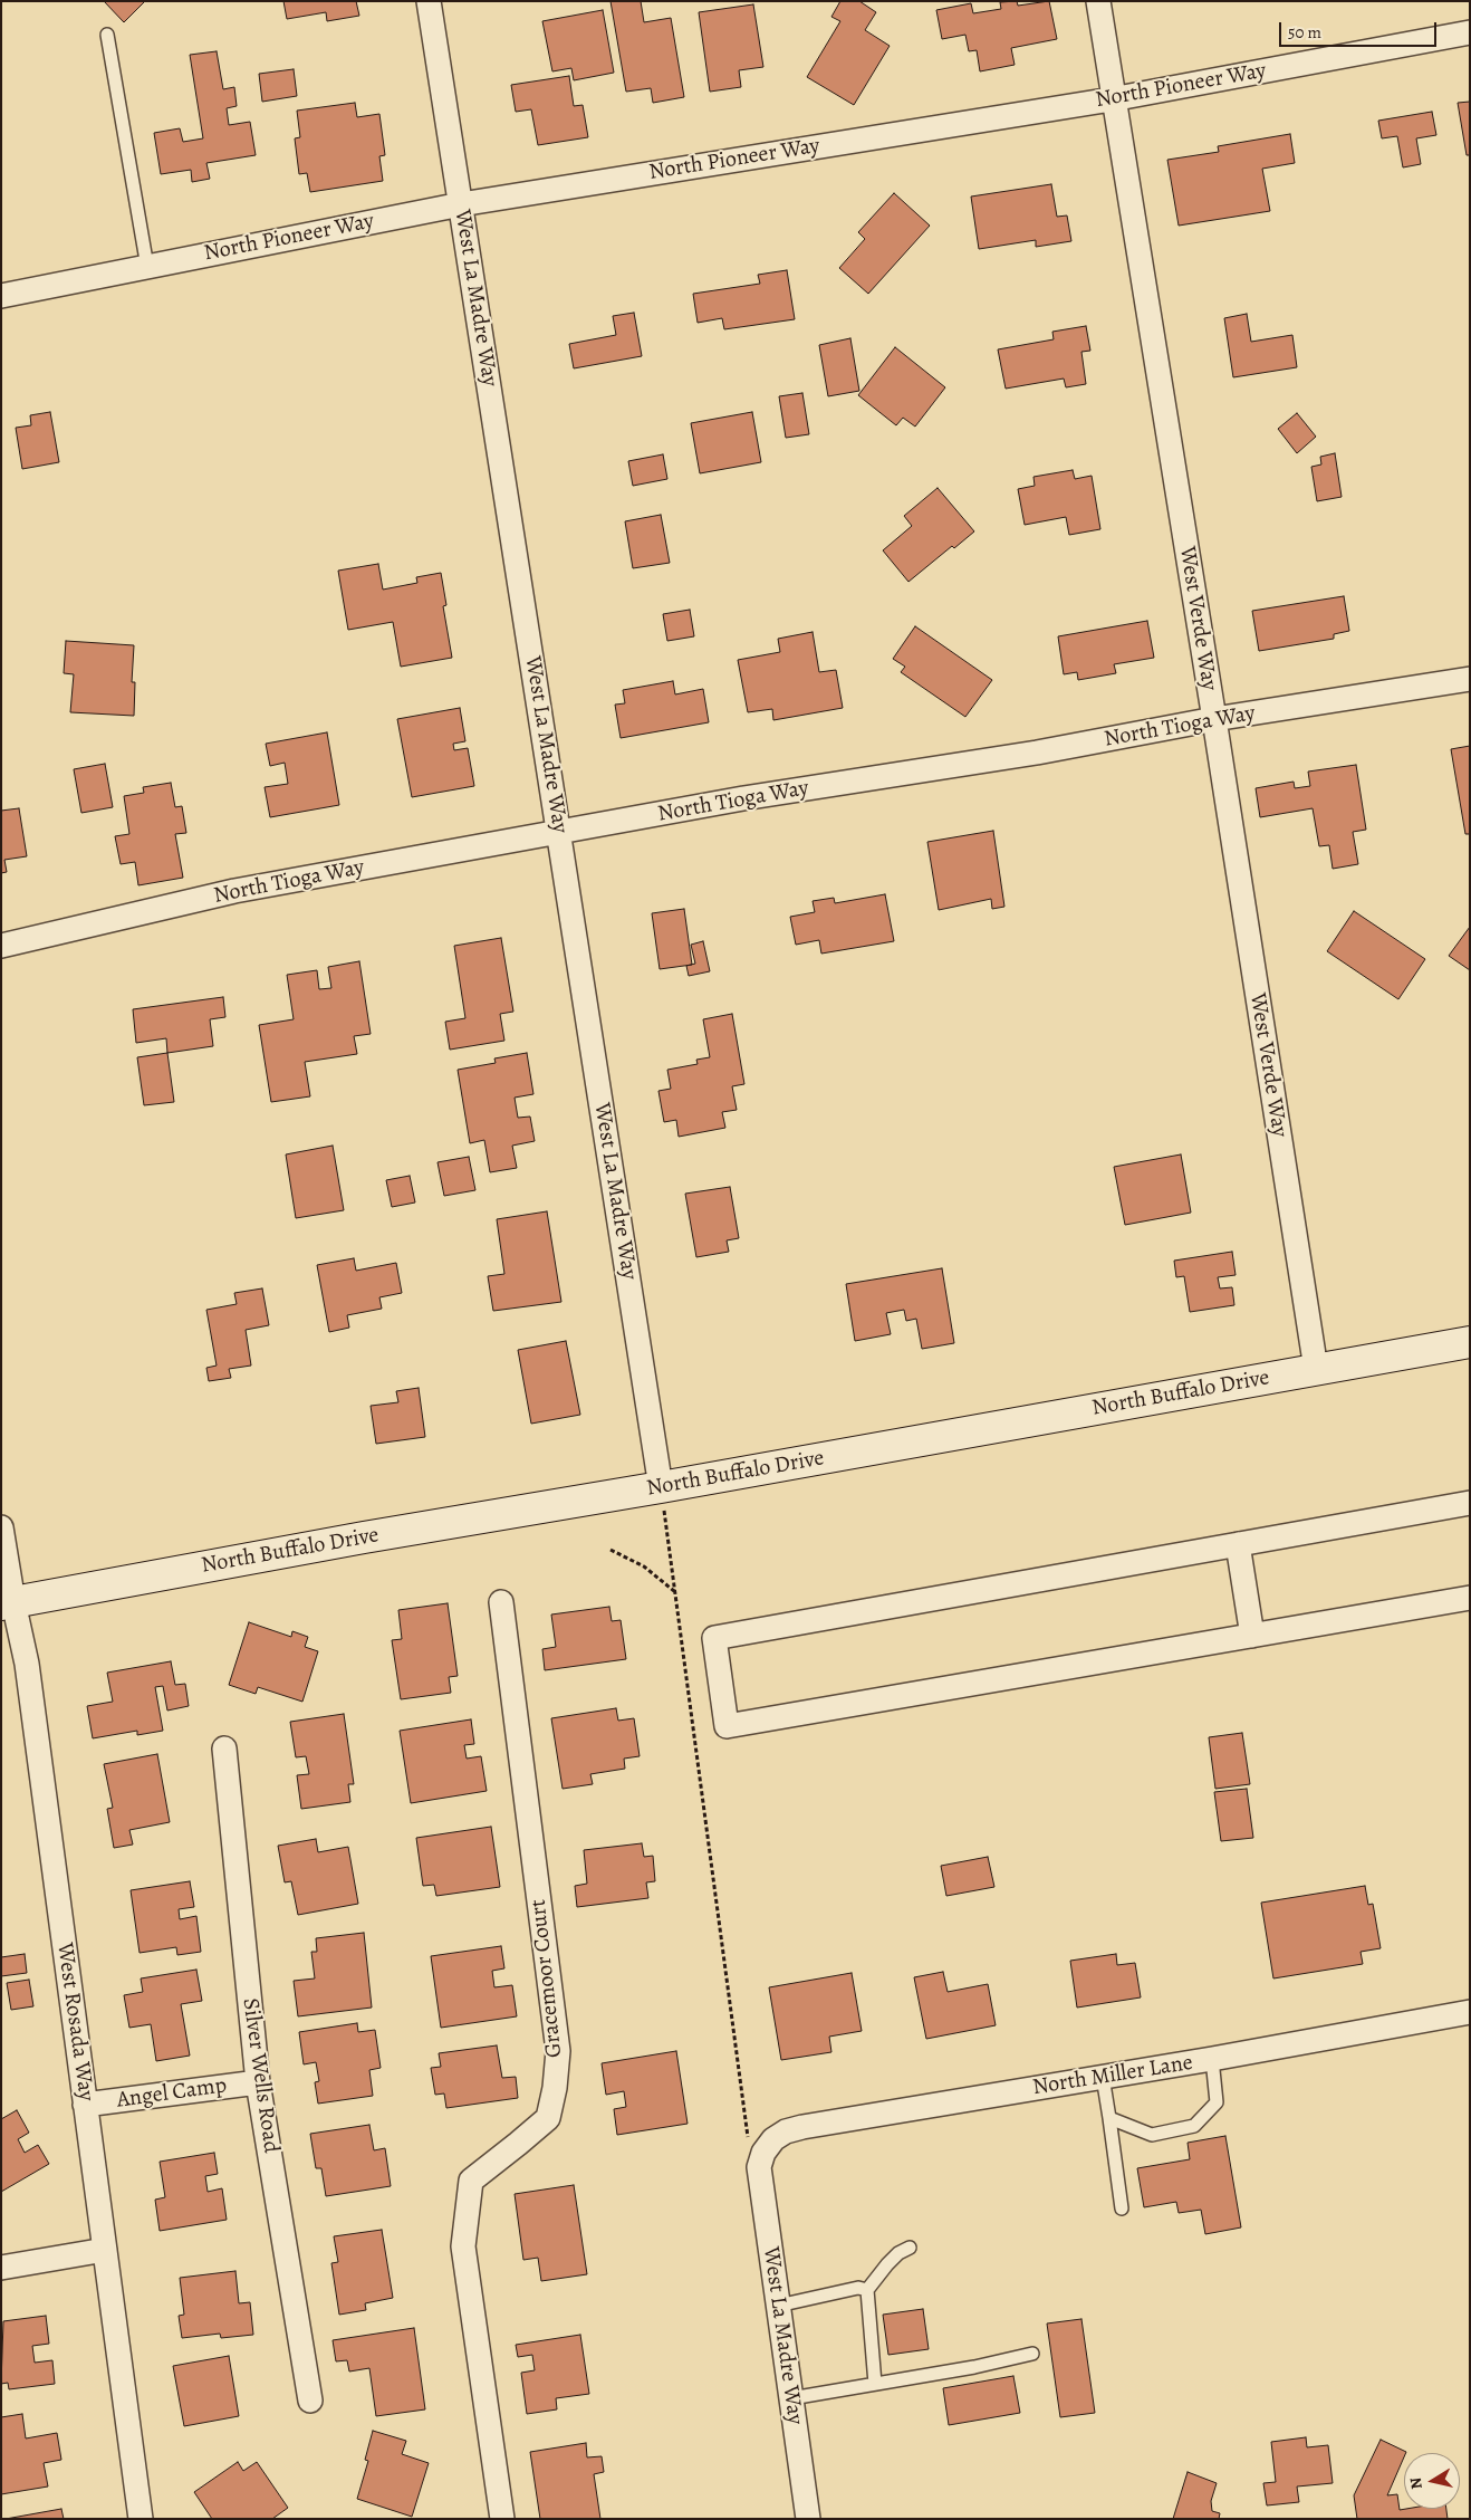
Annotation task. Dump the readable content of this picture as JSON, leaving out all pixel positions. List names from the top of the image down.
{
  "streets": {
    "street": [
      "North Pioneer Way",
      "West La Madre Way",
      "West Verde Way",
      "North Tioga Way",
      "North Buffalo Drive",
      "Gracemoor Court",
      "West Rosada Way",
      "Silver Wells Road",
      "North Miller Lane",
      "Angel Camp"
    ]
  },
  "crossings": [
    ["North Pioneer Way", "West La Madre Way"],
    ["North Pioneer Way", "West Verde Way"],
    ["West La Madre Way", "North Tioga Way"],
    ["West La Madre Way", "North Buffalo Drive"],
    ["West La Madre Way", "North Miller Lane"],
    ["West Verde Way", "North Tioga Way"],
    ["West Verde Way", "North Buffalo Drive"],
    ["North Buffalo Drive", "West Rosada Way"],
    ["West Rosada Way", "Angel Camp"],
    ["Silver Wells Road", "Angel Camp"]
  ],
  "scale_bar": "50 m",
  "north": "left"
}
